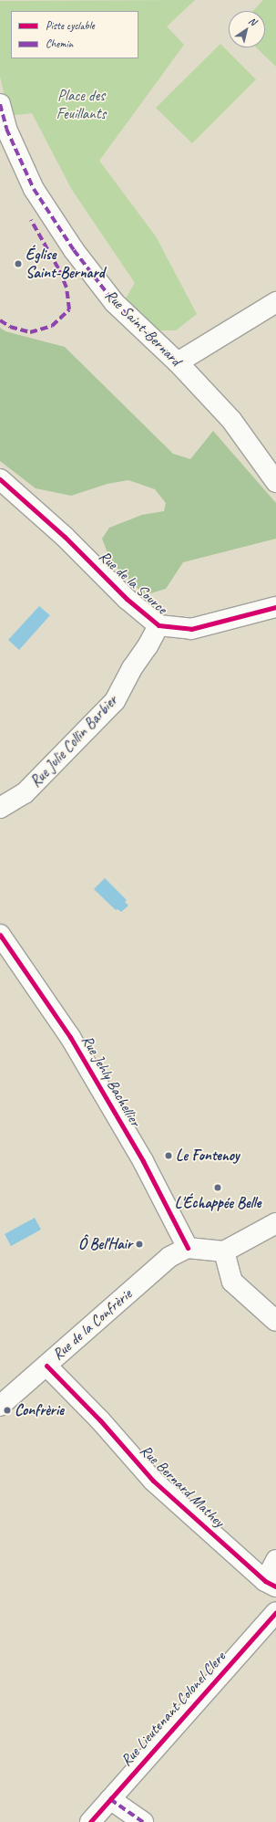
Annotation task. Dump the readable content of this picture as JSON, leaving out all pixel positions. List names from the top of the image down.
{
  "streets": {
    "street": [
      "Rue Saint-Bernard",
      "Rue de la Source",
      "Rue Julie Collin Barbier",
      "Rue Jehly Bachellier",
      "Rue de la Confrèrie",
      "Rue Bernard Mathey",
      "Rue Lieutenant Colonel Clere"
    ]
  },
  "crossings": [
    ["Rue de la Source", "Rue Julie Collin Barbier"],
    ["Rue Jehly Bachellier", "Rue de la Confrèrie"],
    ["Rue de la Confrèrie", "Rue Bernard Mathey"]
  ],
  "parks": ["Place des Feuillants"],
  "places": [
    "Église Saint-Bernard",
    "Le Fontenoy",
    "L'Échappée Belle",
    "Ô Bel'Hair",
    "Confrèrie"
  ],
  "legend": ["Piste cyclable", "Chemin"],
  "north": "top right"
}
